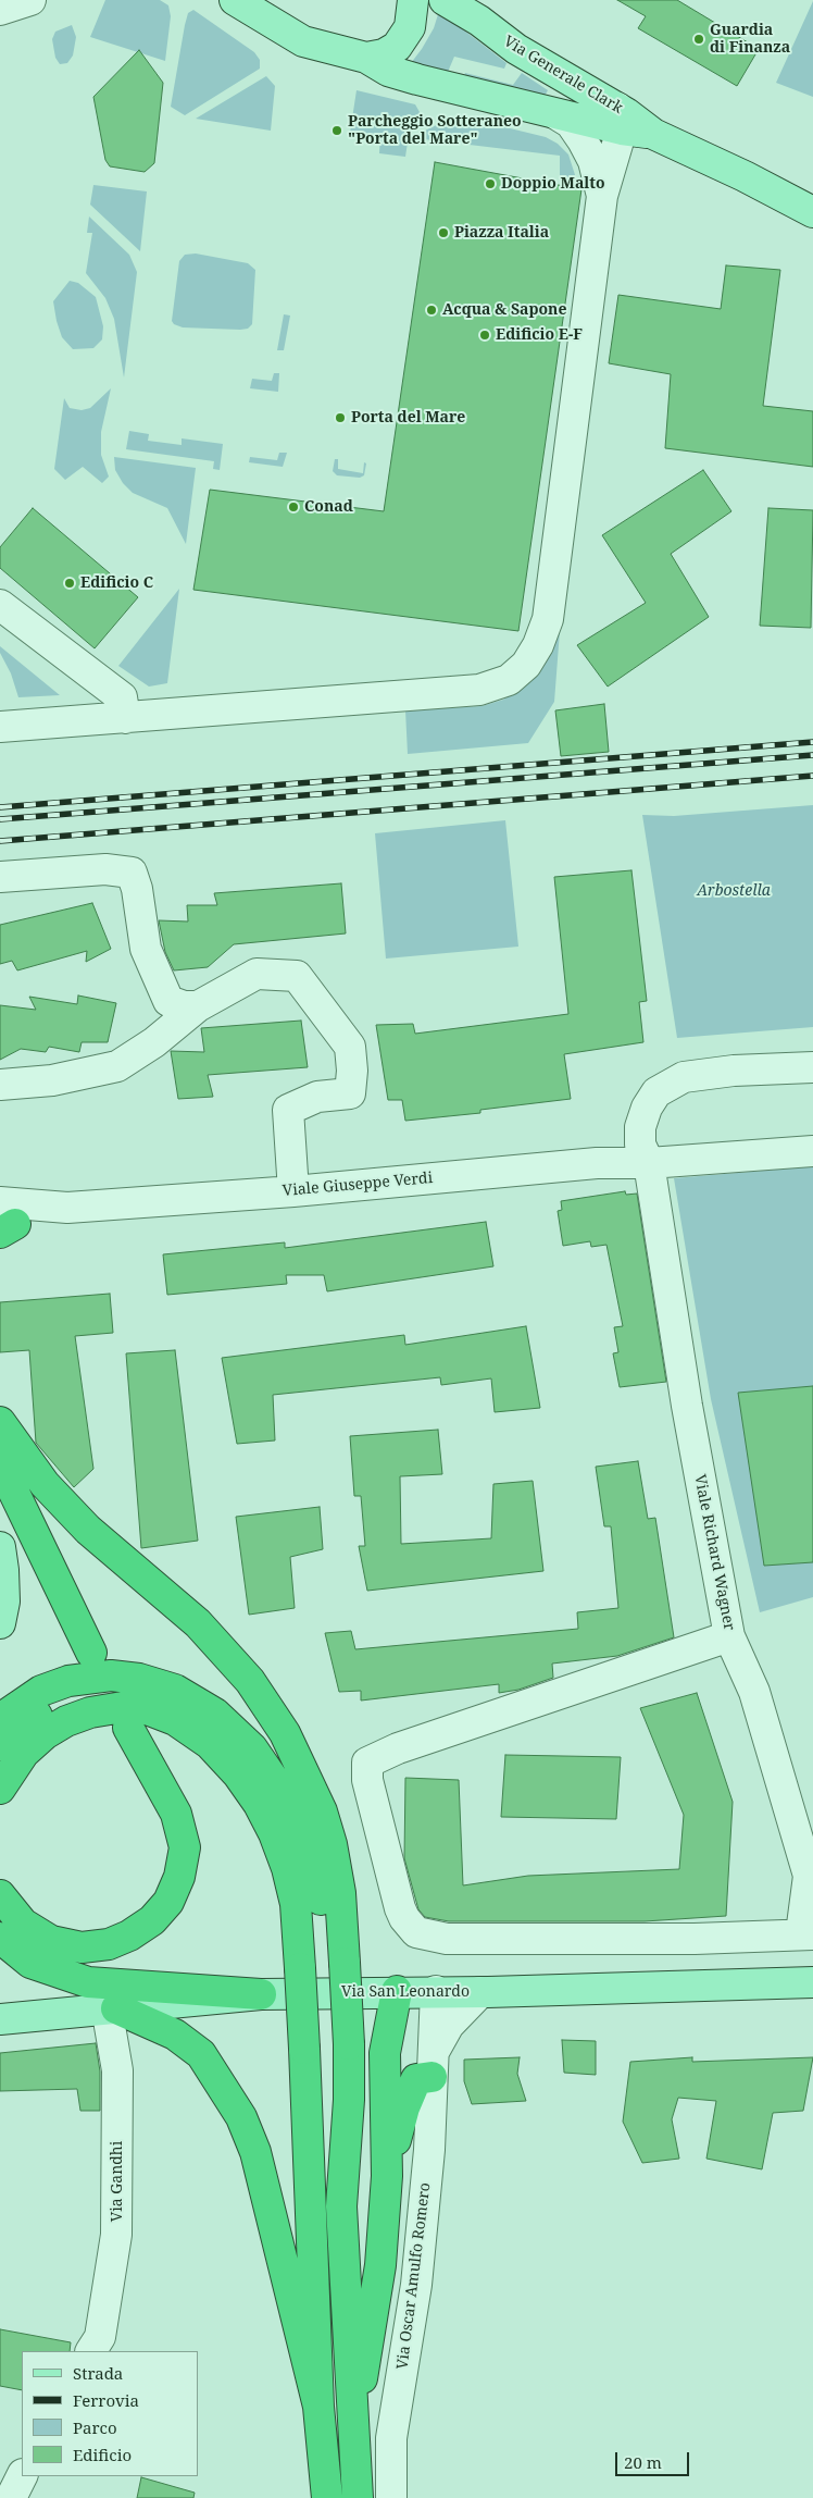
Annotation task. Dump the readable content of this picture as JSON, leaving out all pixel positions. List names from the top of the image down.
{
  "streets": {
    "main road": ["Via Generale Clark", "Via San Leonardo"],
    "street": [
      "Viale Giuseppe Verdi",
      "Viale Richard Wagner",
      "Via Gandhi",
      "Via Oscar Amulfo Romero"
    ]
  },
  "crossings": [
    ["Viale Giuseppe Verdi", "Viale Richard Wagner"],
    ["Via San Leonardo", "Via Gandhi"],
    ["Via San Leonardo", "Via Oscar Amulfo Romero"]
  ],
  "parks": ["Arbostella"],
  "places": [
    "Guardia di Finanza",
    "Parcheggio Sotteraneo \"Porta del Mare\"",
    "Doppio Malto",
    "Piazza Italia",
    "Acqua & Sapone",
    "Edificio E-F",
    "Porta del Mare",
    "Conad",
    "Edificio C"
  ],
  "legend": [
    "Strada",
    "Ferrovia",
    "Parco",
    "Edificio"
  ],
  "scale_bar": "20 m"
}
